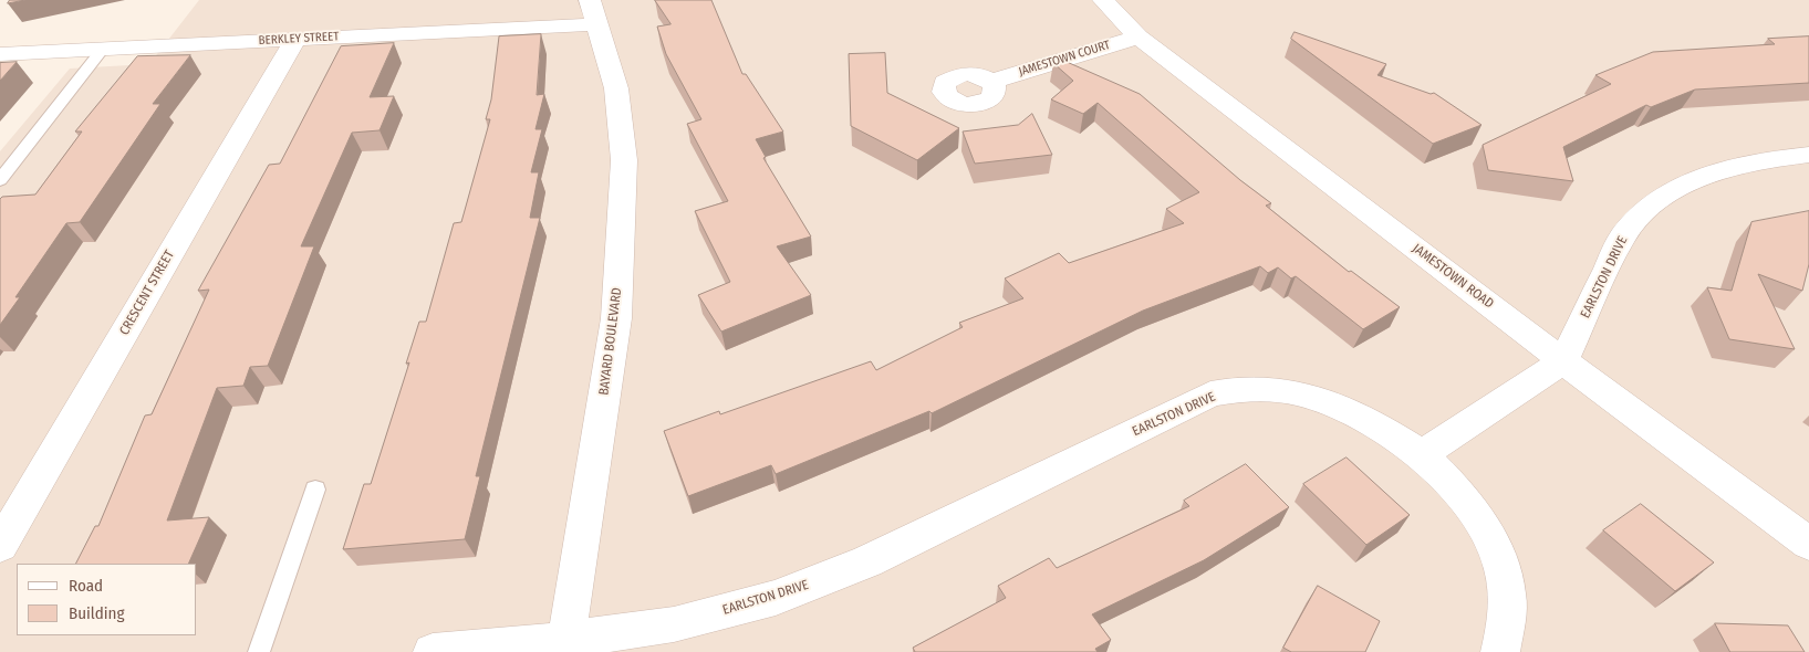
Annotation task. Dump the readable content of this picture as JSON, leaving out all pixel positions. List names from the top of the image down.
{
  "streets": {
    "street": [
      "BERKLEY STREET",
      "JAMESTOWN COURT",
      "JAMESTOWN ROAD",
      "EARLSTON DRIVE",
      "CRESCENT STREET",
      "BAYARD BOULEVARD"
    ]
  },
  "crossings": [
    ["BERKLEY STREET", "CRESCENT STREET"],
    ["BERKLEY STREET", "BAYARD BOULEVARD"],
    ["JAMESTOWN COURT", "JAMESTOWN ROAD"],
    ["JAMESTOWN ROAD", "EARLSTON DRIVE"],
    ["EARLSTON DRIVE", "BAYARD BOULEVARD"]
  ],
  "legend": ["Road", "Building"]
}
